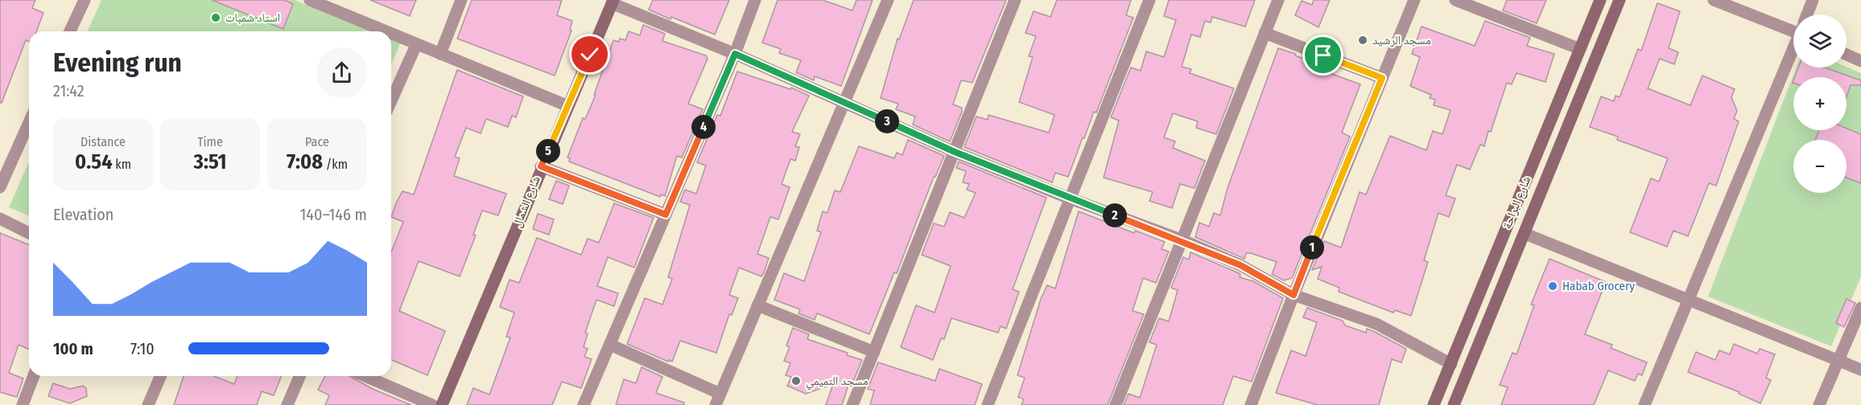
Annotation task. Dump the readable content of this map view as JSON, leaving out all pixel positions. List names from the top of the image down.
{
  "streets": {
    "street": ["شارع الشمال", "شارع البراحة"]
  },
  "places": [
    "استاد شمبات",
    "مسجد الرشيد",
    "Habab Grocery",
    "مسجد التميمي"
  ],
  "page": {
    "map_buttons": ["+", "−"],
    "heading": ["Evening run", "21:42"],
    "pins": [
      "3",
      "4",
      "5",
      "2",
      "1"
    ],
    "stats": [
      ["Distance", "0.54 km"],
      ["Time", "3:51"],
      ["Pace", "7:08 /km"]
    ],
    "chart": ["Elevation", "140–146 m"],
    "list": [
      {
        "name": "100 m",
        "note": "7:10"
      }
    ]
  }
}
